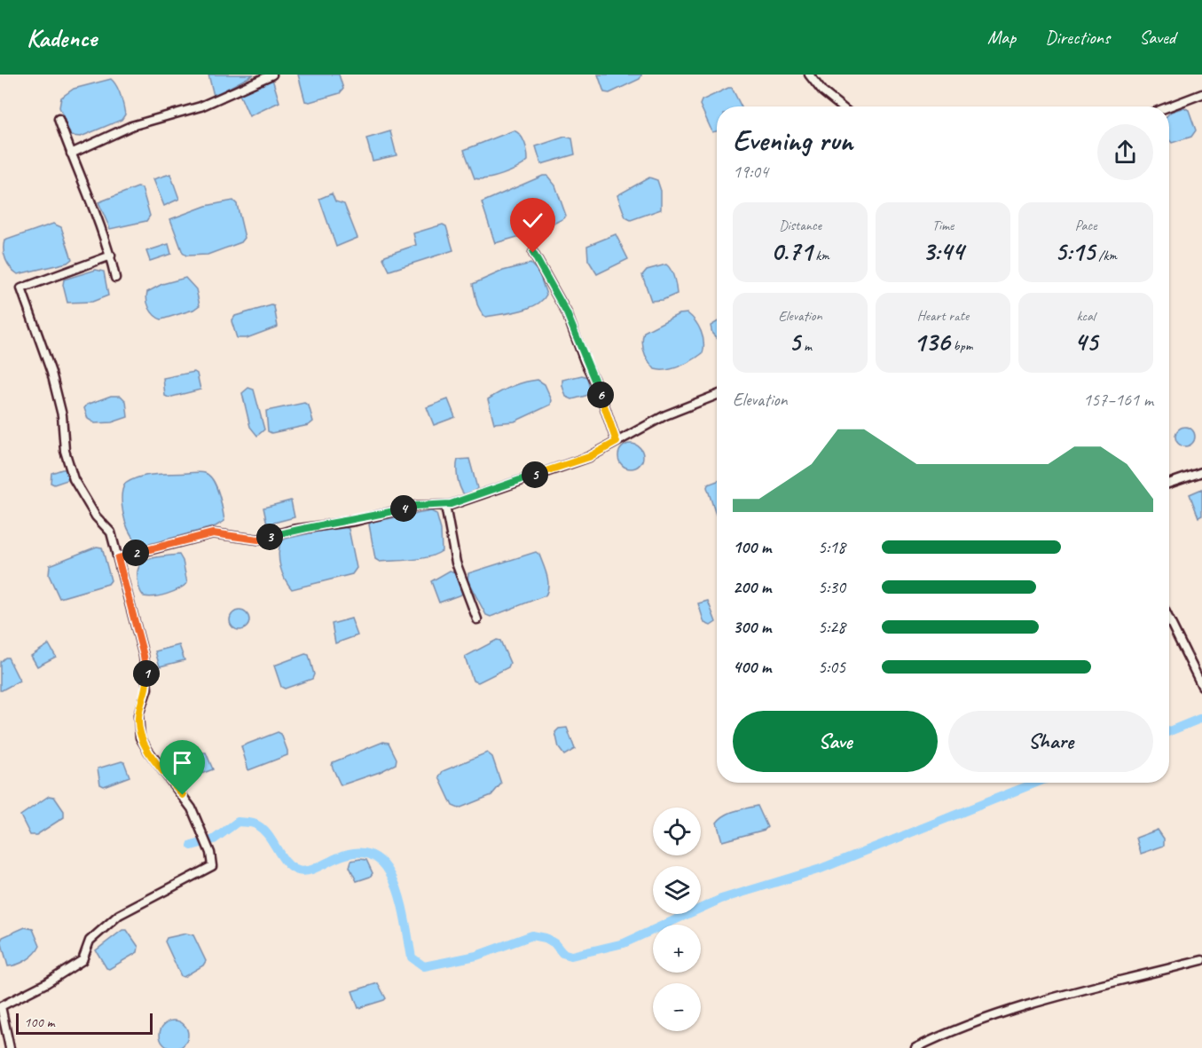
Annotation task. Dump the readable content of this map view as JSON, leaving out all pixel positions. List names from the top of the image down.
{
  "scale_bar": "100 m",
  "page": {
    "header": "Kadence",
    "nav": ["Map", "Directions", "Saved"],
    "heading": ["Evening run", "19:04"],
    "stats": [
      ["Distance", "0.71 km"],
      ["Time", "3:44"],
      ["Pace", "5:15 /km"],
      ["Elevation", "5 m"],
      ["Heart rate", "136 bpm"],
      ["kcal", "45"]
    ],
    "chart": ["Elevation", "157–161 m"],
    "pins": [
      "6",
      "5",
      "4",
      "3",
      "2",
      "1"
    ],
    "list": [
      {
        "name": "100 m",
        "note": "5:18"
      },
      {
        "name": "200 m",
        "note": "5:30"
      },
      {
        "name": "300 m",
        "note": "5:28"
      },
      {
        "name": "400 m",
        "note": "5:05"
      }
    ],
    "buttons": ["Save", "Share"],
    "map_buttons": ["+", "−"],
    "scale": "100 m"
  }
}
